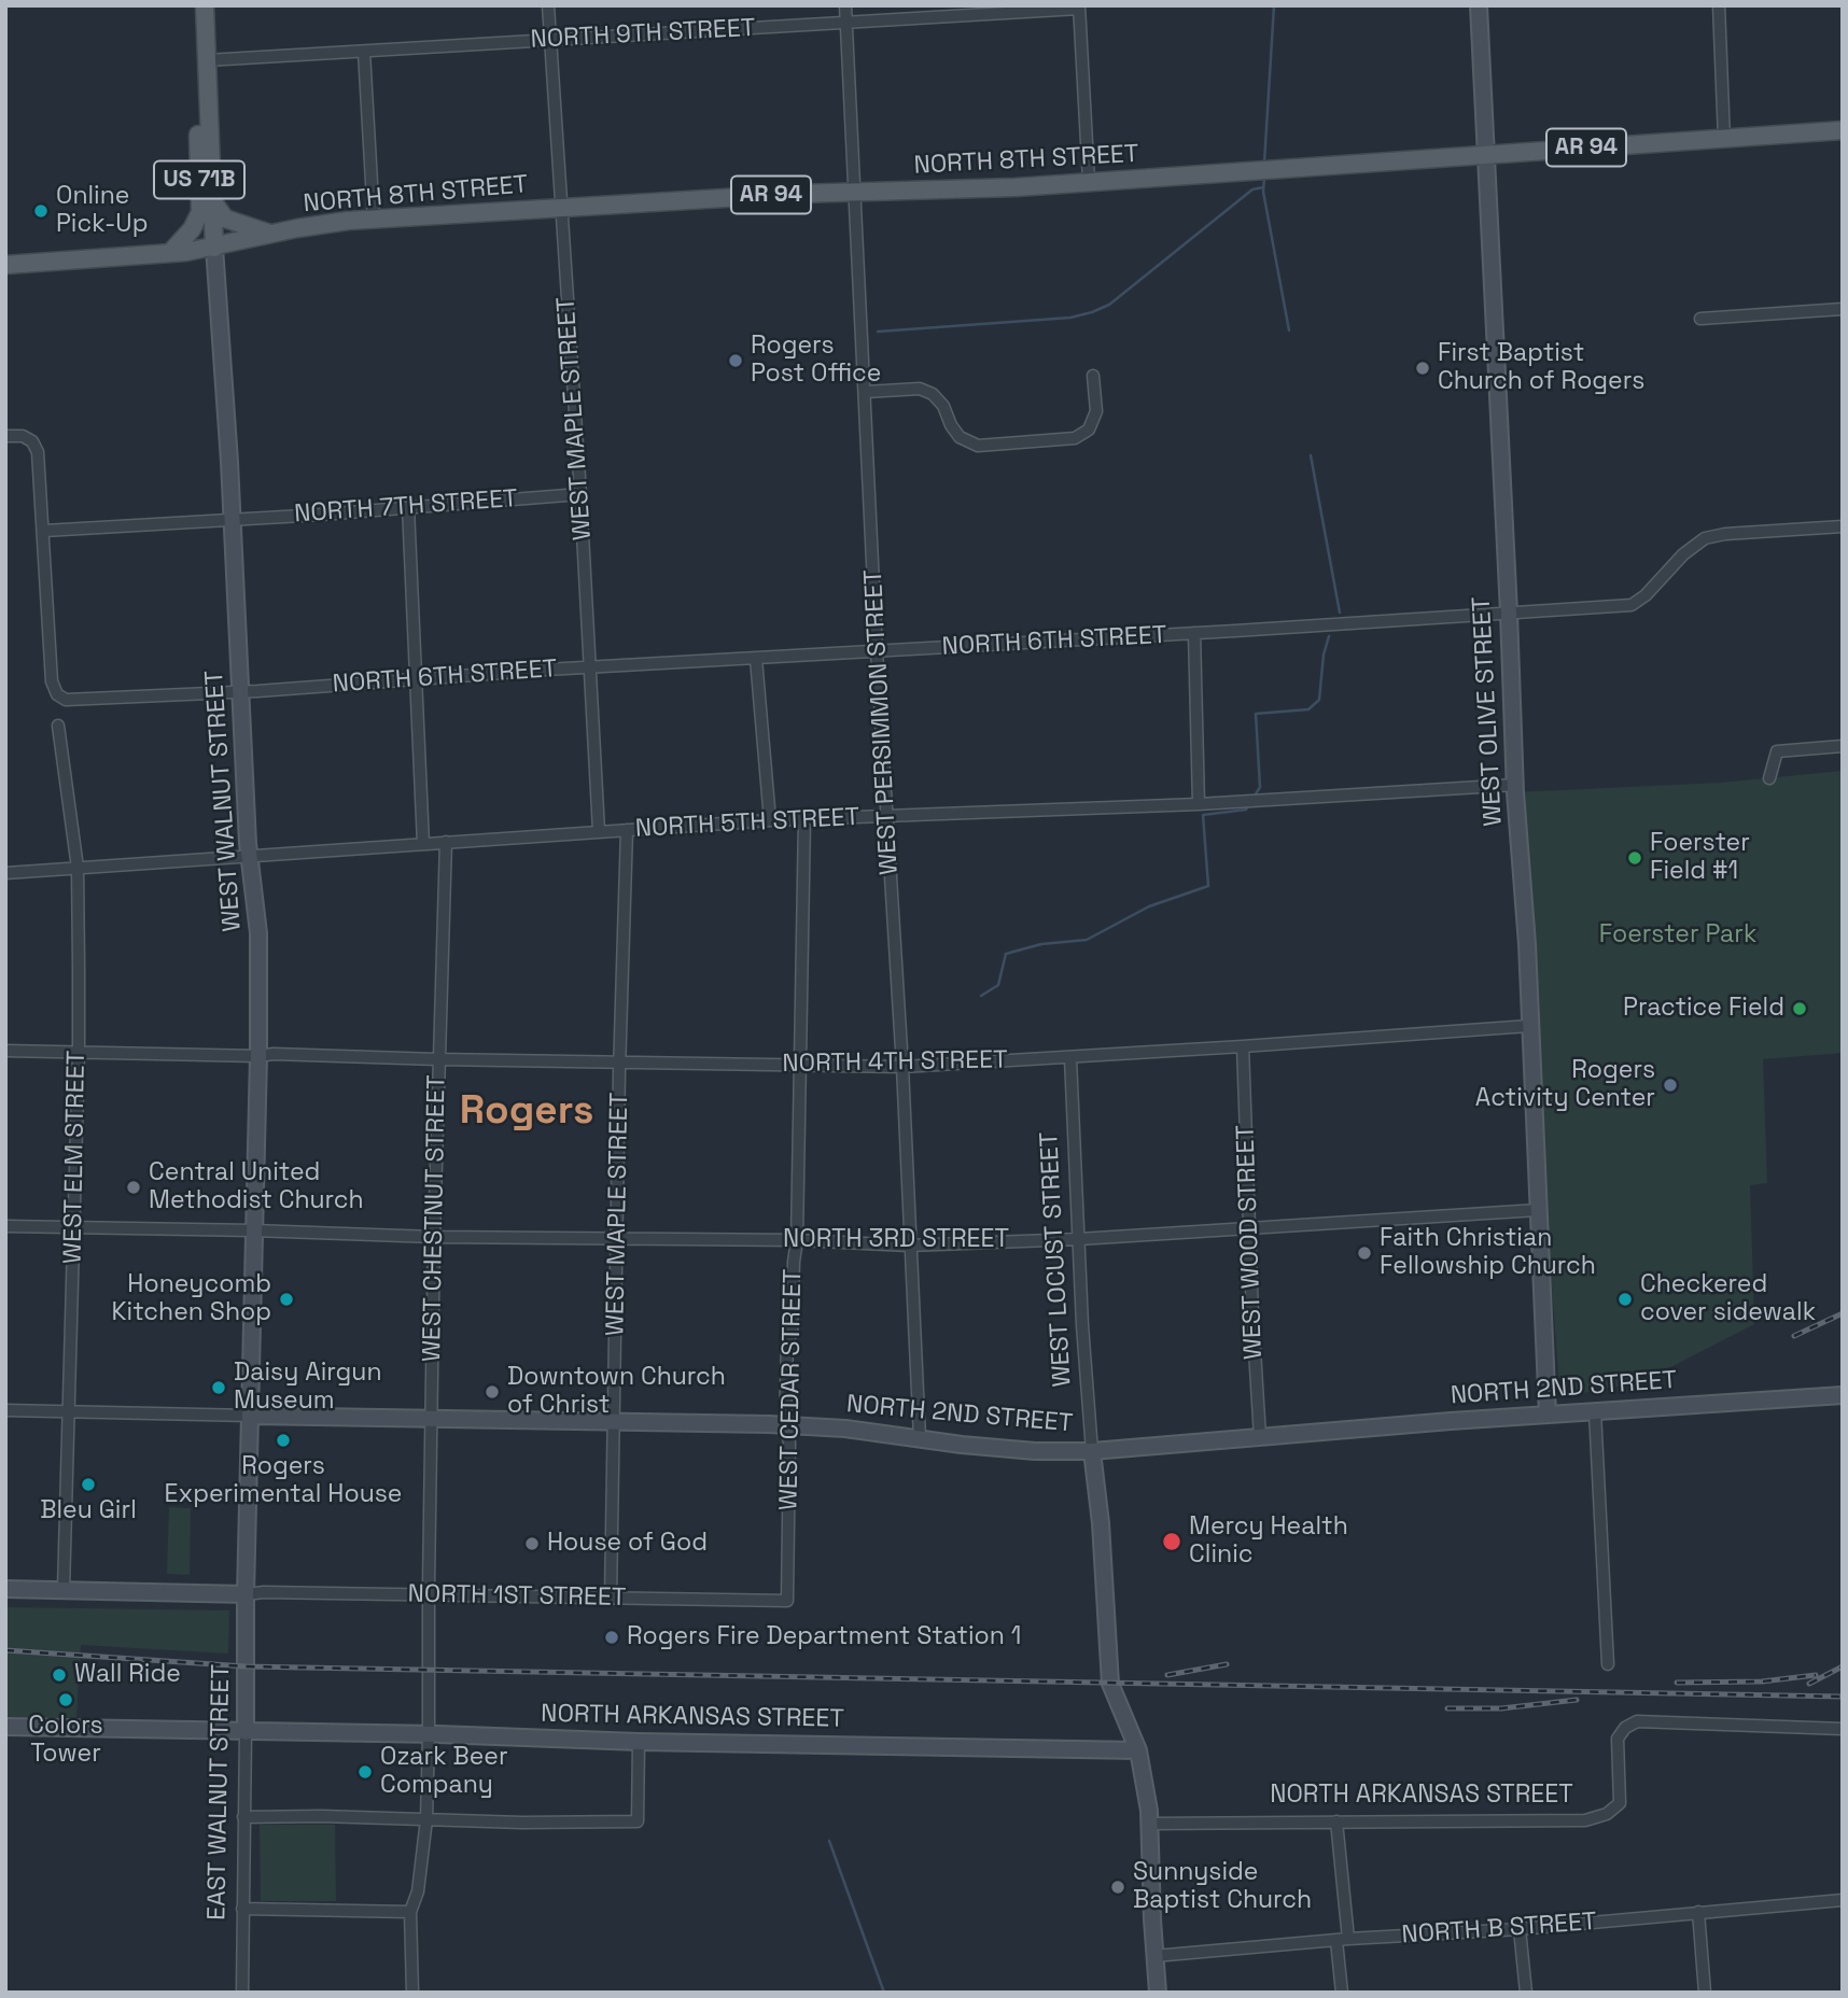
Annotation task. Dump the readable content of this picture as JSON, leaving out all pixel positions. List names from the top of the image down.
{
  "streets": {
    "main road": [
      "AR 94",
      "NORTH 8TH STREET",
      "US 71B",
      "WEST OLIVE STREET",
      "WEST WALNUT STREET",
      "WEST LOCUST STREET",
      "NORTH 2ND STREET",
      "NORTH ARKANSAS STREET",
      "EAST WALNUT STREET"
    ],
    "street": [
      "NORTH 9TH STREET",
      "WEST MAPLE STREET",
      "NORTH 7TH STREET",
      "NORTH 6TH STREET",
      "WEST PERSIMMON STREET",
      "NORTH 5TH STREET",
      "NORTH 4TH STREET",
      "WEST ELM STREET",
      "WEST CHESTNUT STREET",
      "NORTH 3RD STREET",
      "WEST WOOD STREET",
      "WEST CEDAR STREET",
      "NORTH 1ST STREET",
      "NORTH B STREET"
    ]
  },
  "crossings": [
    ["NORTH 9TH STREET", "WEST MAPLE STREET"],
    ["NORTH 9TH STREET", "WEST PERSIMMON STREET"],
    ["NORTH 9TH STREET", "WEST WALNUT STREET"],
    ["AR 94", "NORTH 8TH STREET"],
    ["AR 94", "WEST WALNUT STREET"],
    ["NORTH 8TH STREET", "US 71B"],
    ["NORTH 8TH STREET", "WEST MAPLE STREET"],
    ["NORTH 8TH STREET", "WEST OLIVE STREET"],
    ["NORTH 8TH STREET", "WEST PERSIMMON STREET"],
    ["NORTH 8TH STREET", "WEST WALNUT STREET"],
    ["US 71B", "WEST WALNUT STREET"],
    ["WEST MAPLE STREET", "NORTH 7TH STREET"],
    ["WEST MAPLE STREET", "NORTH 6TH STREET"],
    ["WEST MAPLE STREET", "NORTH 5TH STREET"],
    ["WEST MAPLE STREET", "NORTH 4TH STREET"],
    ["WEST MAPLE STREET", "NORTH 3RD STREET"],
    ["WEST MAPLE STREET", "NORTH 2ND STREET"],
    ["WEST MAPLE STREET", "NORTH 1ST STREET"],
    ["NORTH 7TH STREET", "NORTH 6TH STREET"],
    ["NORTH 7TH STREET", "WEST WALNUT STREET"],
    ["NORTH 6TH STREET", "WEST OLIVE STREET"],
    ["NORTH 6TH STREET", "WEST PERSIMMON STREET"],
    ["NORTH 6TH STREET", "WEST WALNUT STREET"],
    ["WEST OLIVE STREET", "NORTH 5TH STREET"],
    ["WEST OLIVE STREET", "NORTH 4TH STREET"],
    ["WEST OLIVE STREET", "NORTH 3RD STREET"],
    ["WEST OLIVE STREET", "NORTH 2ND STREET"],
    ["WEST PERSIMMON STREET", "NORTH 5TH STREET"],
    ["WEST PERSIMMON STREET", "NORTH 4TH STREET"],
    ["WEST PERSIMMON STREET", "NORTH 3RD STREET"],
    ["WEST PERSIMMON STREET", "NORTH 2ND STREET"],
    ["WEST WALNUT STREET", "NORTH 5TH STREET"],
    ["WEST WALNUT STREET", "NORTH 4TH STREET"],
    ["WEST WALNUT STREET", "NORTH 3RD STREET"],
    ["WEST WALNUT STREET", "NORTH 2ND STREET"],
    ["WEST WALNUT STREET", "NORTH 1ST STREET"],
    ["WEST WALNUT STREET", "EAST WALNUT STREET"],
    ["NORTH 5TH STREET", "WEST ELM STREET"],
    ["NORTH 5TH STREET", "WEST CHESTNUT STREET"],
    ["NORTH 5TH STREET", "WEST CEDAR STREET"],
    ["NORTH 4TH STREET", "WEST ELM STREET"],
    ["NORTH 4TH STREET", "WEST CHESTNUT STREET"],
    ["NORTH 4TH STREET", "WEST WOOD STREET"],
    ["NORTH 4TH STREET", "WEST LOCUST STREET"],
    ["NORTH 4TH STREET", "WEST CEDAR STREET"],
    ["WEST ELM STREET", "NORTH 3RD STREET"],
    ["WEST CHESTNUT STREET", "NORTH 3RD STREET"],
    ["WEST CHESTNUT STREET", "NORTH 2ND STREET"],
    ["WEST CHESTNUT STREET", "NORTH 1ST STREET"],
    ["WEST CHESTNUT STREET", "NORTH ARKANSAS STREET"],
    ["NORTH 3RD STREET", "WEST WOOD STREET"],
    ["NORTH 3RD STREET", "WEST LOCUST STREET"],
    ["NORTH 3RD STREET", "WEST CEDAR STREET"],
    ["WEST WOOD STREET", "NORTH 2ND STREET"],
    ["WEST LOCUST STREET", "NORTH 2ND STREET"],
    ["WEST LOCUST STREET", "NORTH ARKANSAS STREET"],
    ["WEST LOCUST STREET", "NORTH B STREET"],
    ["NORTH 2ND STREET", "WEST CEDAR STREET"],
    ["WEST CEDAR STREET", "NORTH 1ST STREET"],
    ["NORTH 1ST STREET", "EAST WALNUT STREET"],
    ["NORTH ARKANSAS STREET", "EAST WALNUT STREET"]
  ],
  "districts": ["Rogers"],
  "parks": ["Foerster Park"],
  "places": [
    "Online Pick-Up",
    "Rogers Post Office",
    "First Baptist Church of Rogers",
    "Foerster Field #1",
    "Practice Field",
    "Rogers Activity Center",
    "Central United Methodist Church",
    "Faith Christian Fellowship Church",
    "Honeycomb Kitchen Shop",
    "Checkered cover sidewalk",
    "Daisy Airgun Museum",
    "Downtown Church of Christ",
    "Rogers Experimental House",
    "Bleu Girl",
    "Mercy Health Clinic",
    "House of God",
    "Rogers Fire Department Station 1",
    "Wall Ride",
    "Colors Tower",
    "Ozark Beer Company",
    "Sunnyside Baptist Church"
  ]
}
